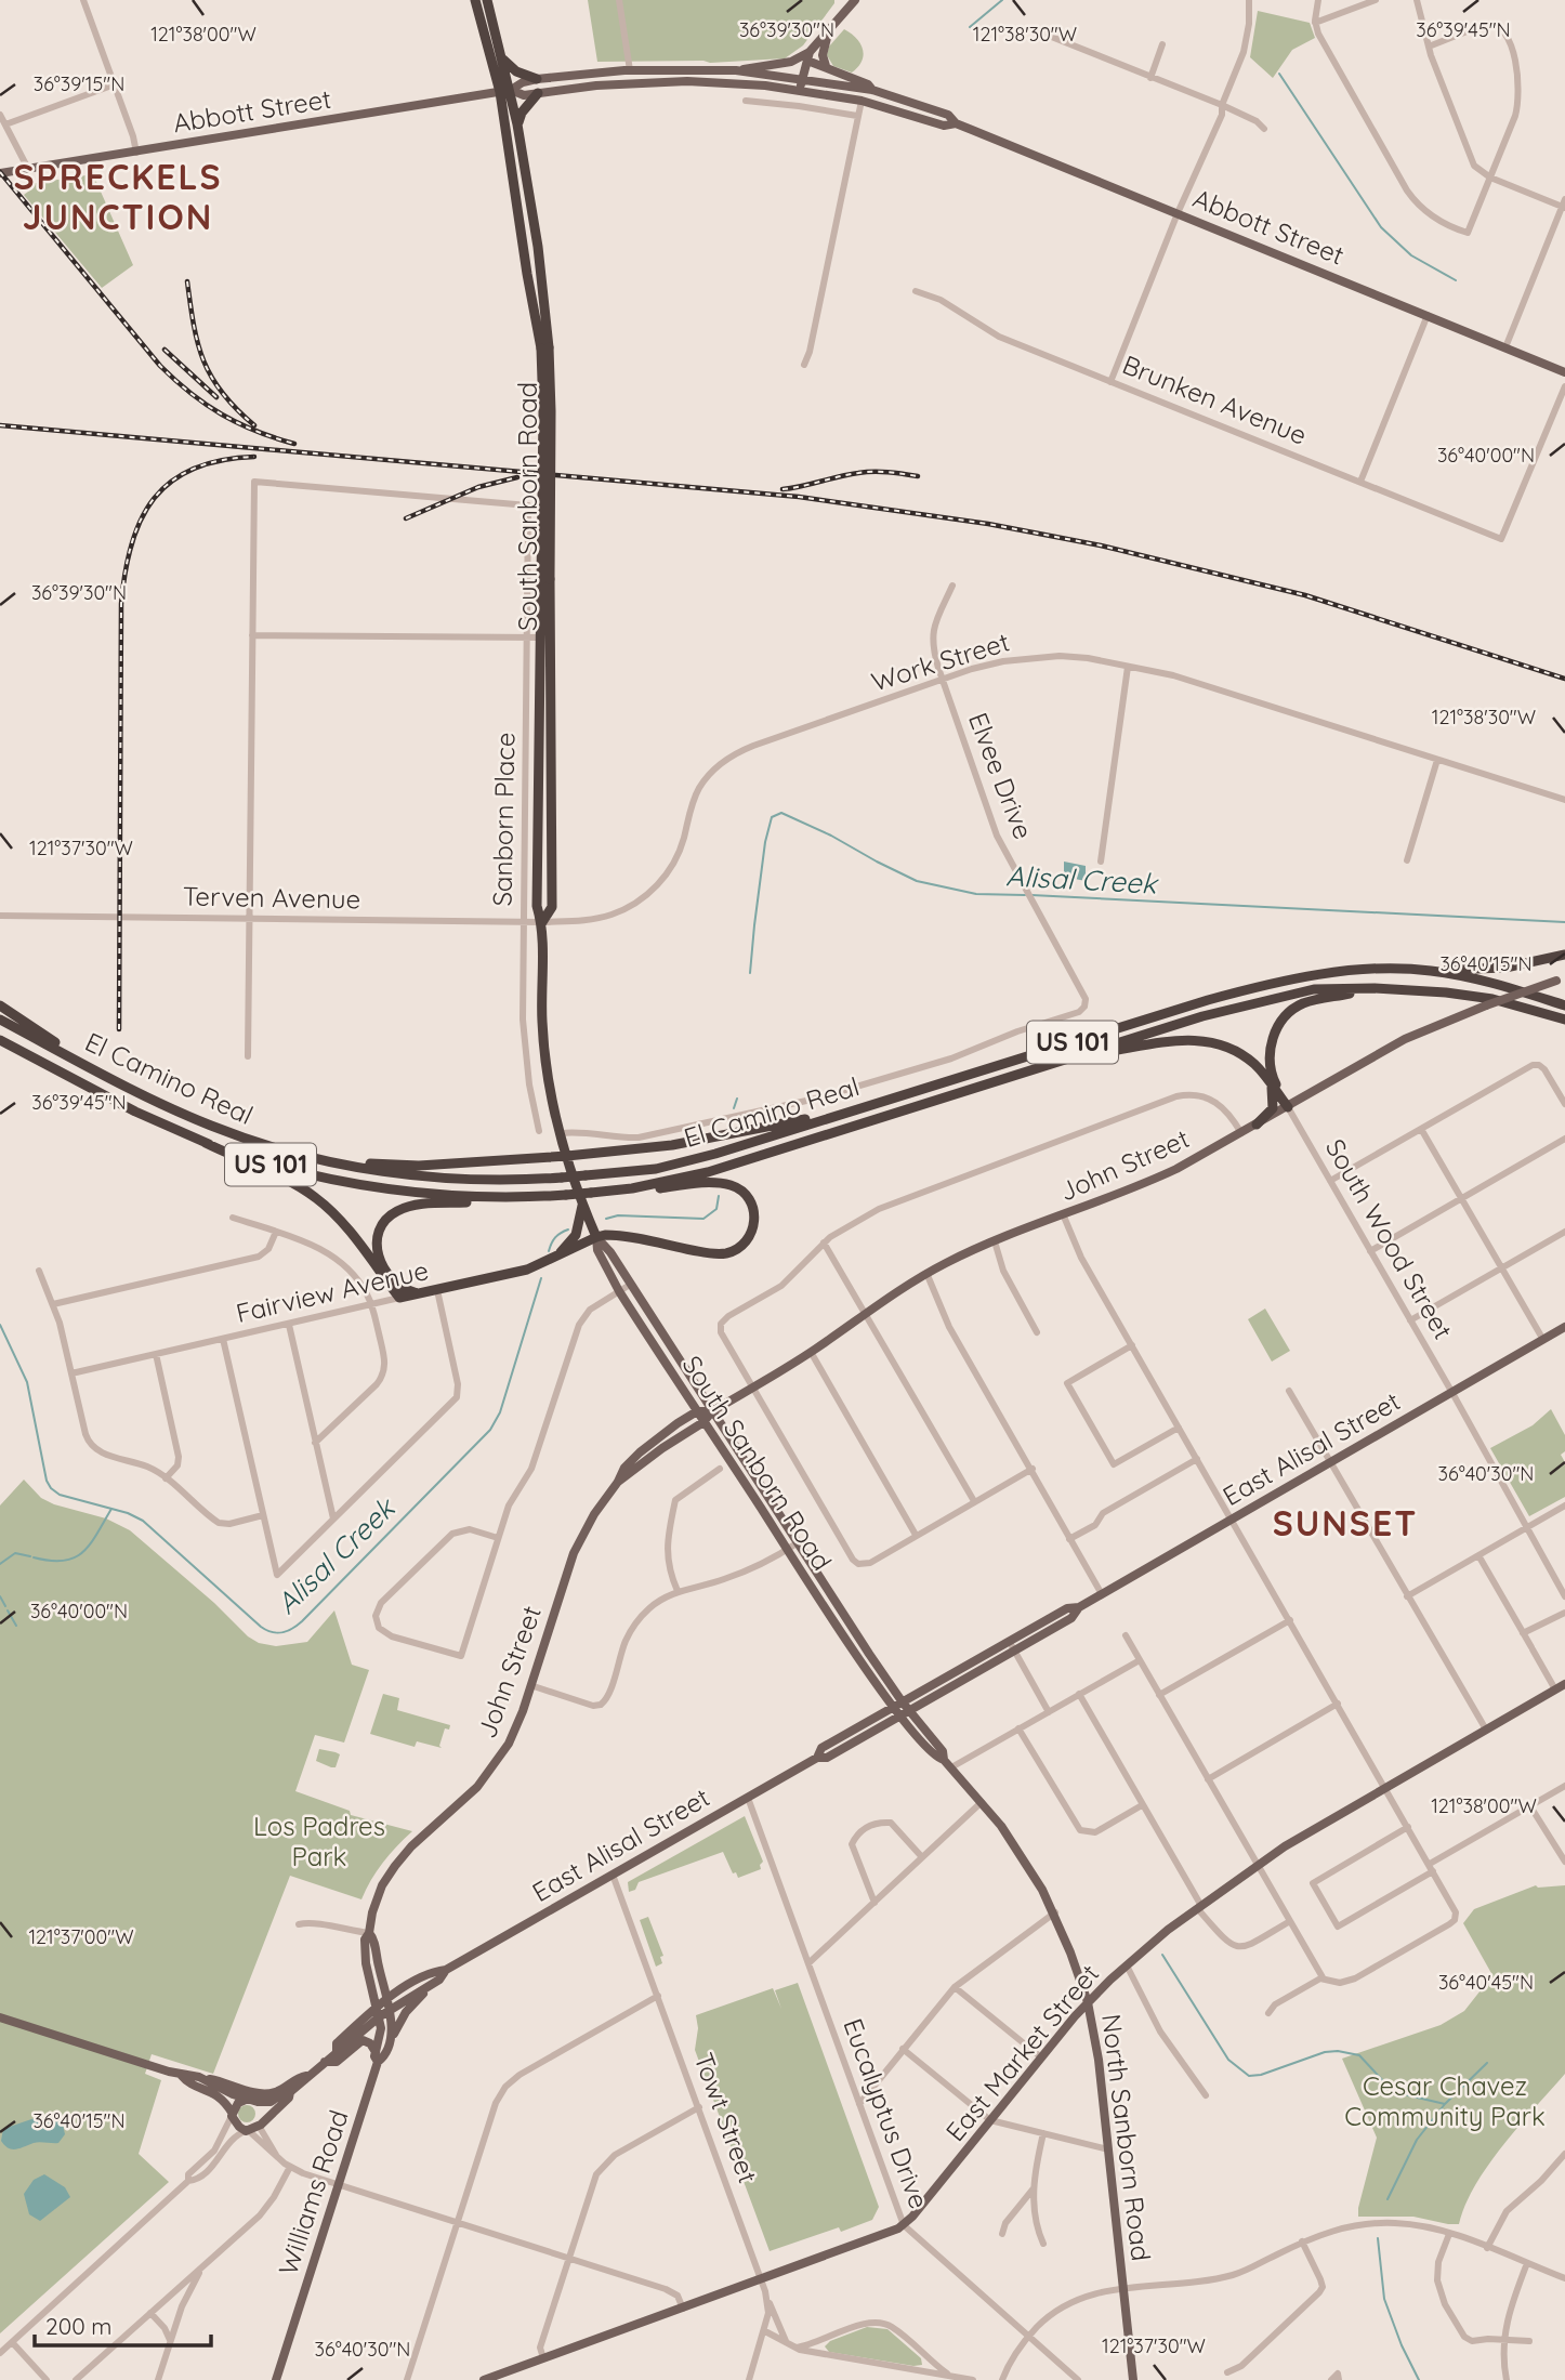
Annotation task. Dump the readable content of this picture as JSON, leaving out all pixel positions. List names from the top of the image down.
{
  "streets": {
    "highway": [
      "South Sanborn Road",
      "US 101",
      "El Camino Real",
      "Fairview Avenue"
    ],
    "main road": [
      "Abbott Street",
      "John Street",
      "East Alisal Street",
      "East Market Street",
      "North Sanborn Road",
      "Williams Road"
    ],
    "street": [
      "Brunken Avenue",
      "Work Street",
      "Elvee Drive",
      "Sanborn Place",
      "Terven Avenue",
      "South Wood Street",
      "Eucalyptus Drive",
      "Towt Street"
    ]
  },
  "crossings": [
    ["Abbott Street", "South Sanborn Road"],
    ["South Sanborn Road", "Work Street"],
    ["South Sanborn Road", "Elvee Drive"],
    ["South Sanborn Road", "Terven Avenue"],
    ["South Sanborn Road", "John Street"],
    ["South Sanborn Road", "Fairview Avenue"],
    ["South Sanborn Road", "East Alisal Street"],
    ["South Sanborn Road", "North Sanborn Road"],
    ["Work Street", "Elvee Drive"],
    ["Work Street", "Terven Avenue"],
    ["Sanborn Place", "Terven Avenue"],
    ["John Street", "South Wood Street"],
    ["John Street", "East Alisal Street"],
    ["John Street", "Williams Road"],
    ["South Wood Street", "East Alisal Street"],
    ["East Alisal Street", "Eucalyptus Drive"],
    ["East Alisal Street", "Towt Street"],
    ["East Alisal Street", "North Sanborn Road"],
    ["East Alisal Street", "Williams Road"],
    ["East Market Street", "Eucalyptus Drive"],
    ["East Market Street", "Towt Street"],
    ["East Market Street", "North Sanborn Road"]
  ],
  "districts": ["SPRECKELS JUNCTION", "SUNSET"],
  "water": ["Alisal Creek"],
  "parks": ["Los Padres Park", "Cesar Chavez Community Park"],
  "scale_bar": "200 m",
  "coordinates": [
    "36°39'30\"N",
    "36°39'45\"N",
    "121°38'00\"W",
    "121°38'30\"W",
    "36°39'15\"N",
    "36°40'00\"N",
    "121°37'30\"W",
    "36°40'15\"N",
    "36°40'30\"N",
    "121°37'00\"W",
    "36°40'45\"N"
  ]
}
